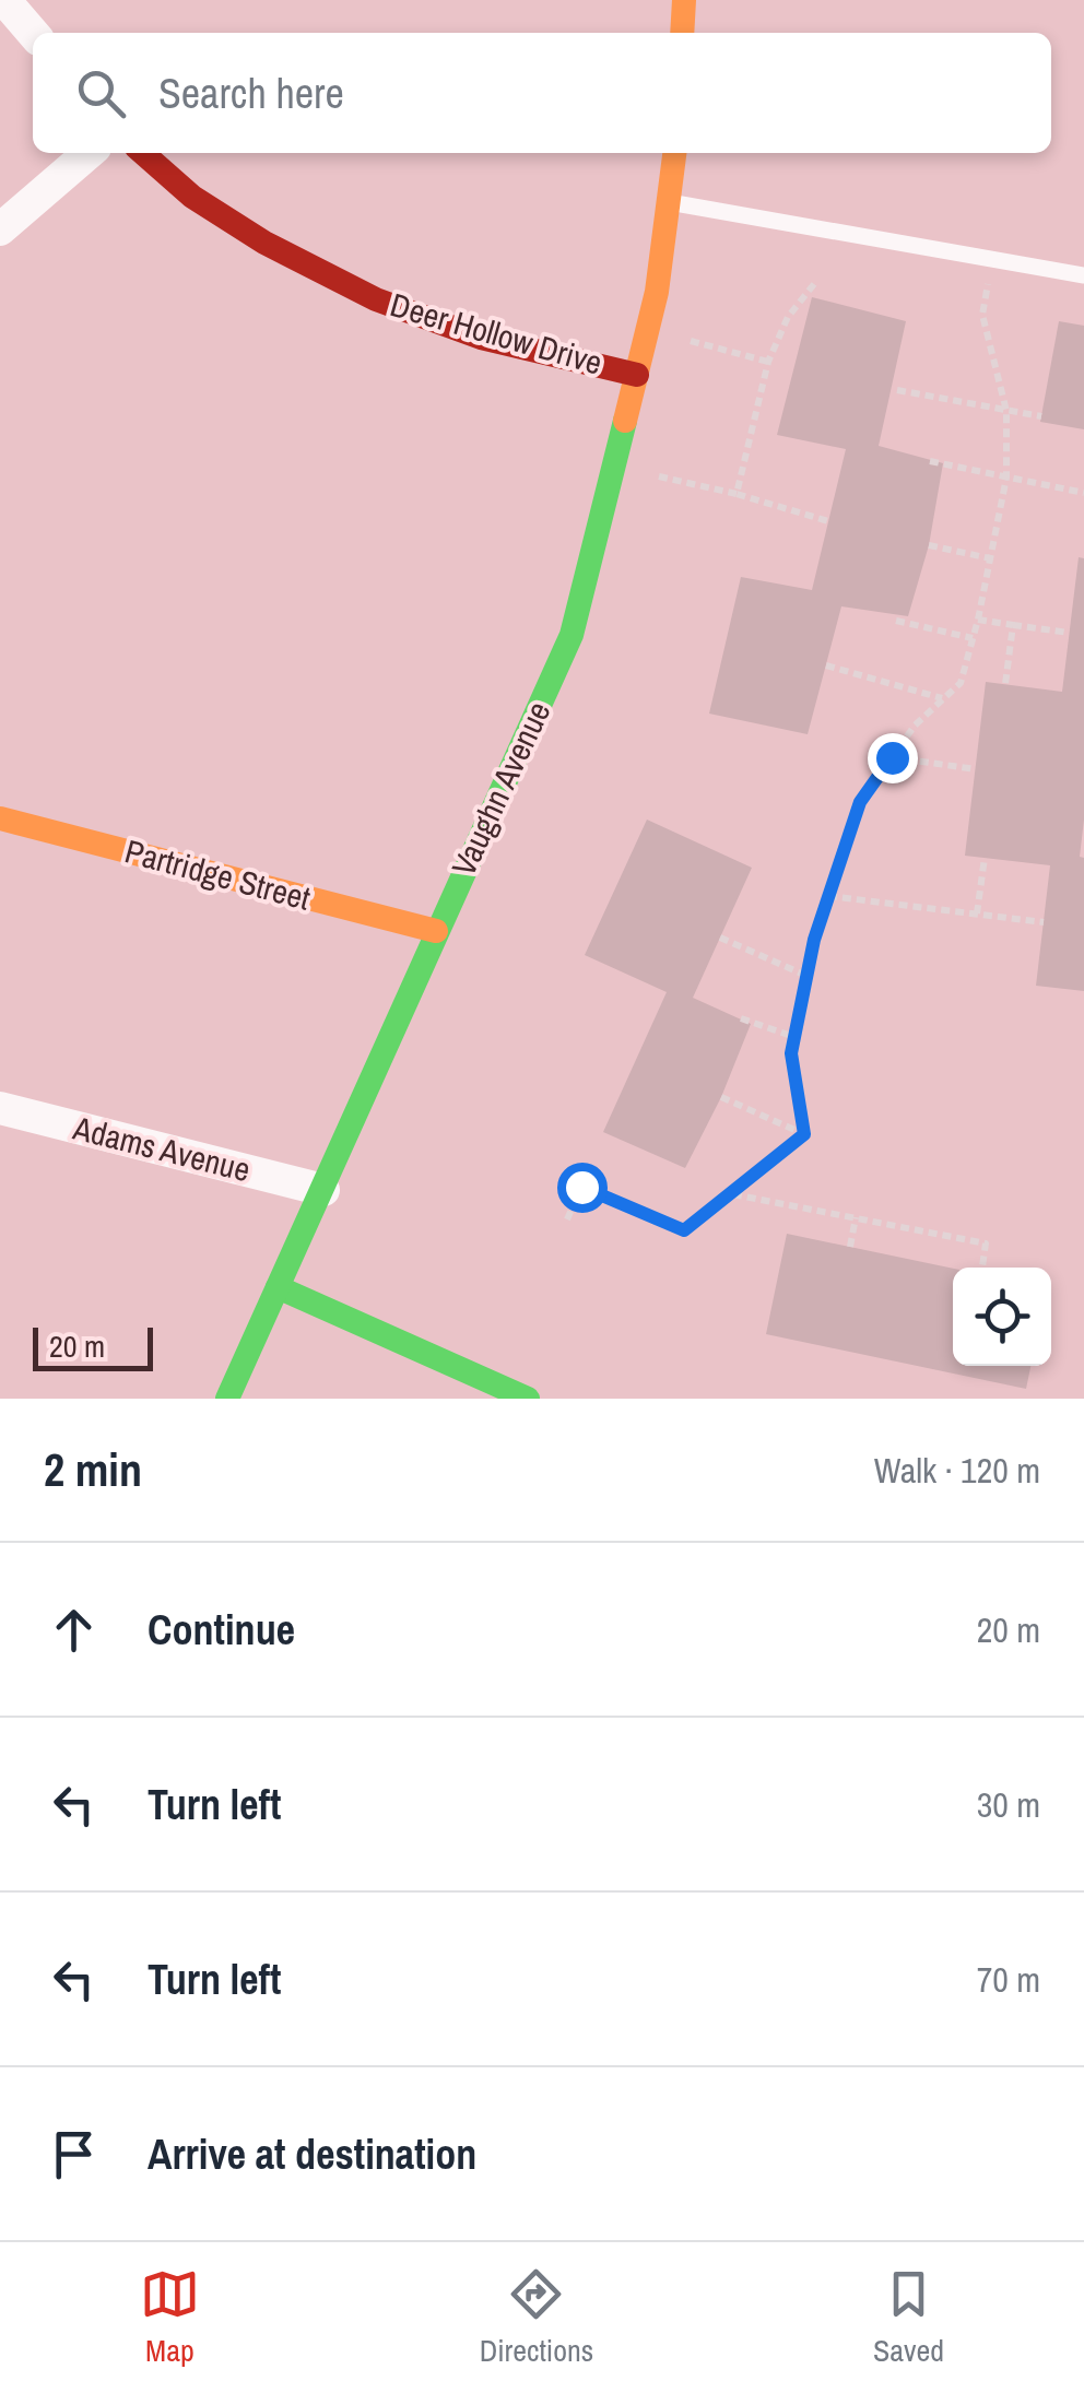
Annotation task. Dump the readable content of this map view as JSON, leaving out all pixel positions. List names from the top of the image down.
{
  "streets": {
    "street": [
      "Deer Hollow Drive",
      "Vaughn Avenue",
      "Partridge Street",
      "Adams Avenue"
    ]
  },
  "crossings": [
    ["Deer Hollow Drive", "Vaughn Avenue"],
    ["Vaughn Avenue", "Partridge Street"],
    ["Vaughn Avenue", "Adams Avenue"]
  ],
  "scale_bar": "20 m",
  "page": {
    "search": "Search here",
    "scale": "20 m",
    "heading": ["2 min", "Walk · 120 m"],
    "list": [
      ["Continue", "20 m"],
      ["Turn left", "30 m"],
      ["Turn left", "70 m"],
      "Arrive at destination"
    ],
    "nav": ["Map", "Directions", "Saved"]
  }
}
